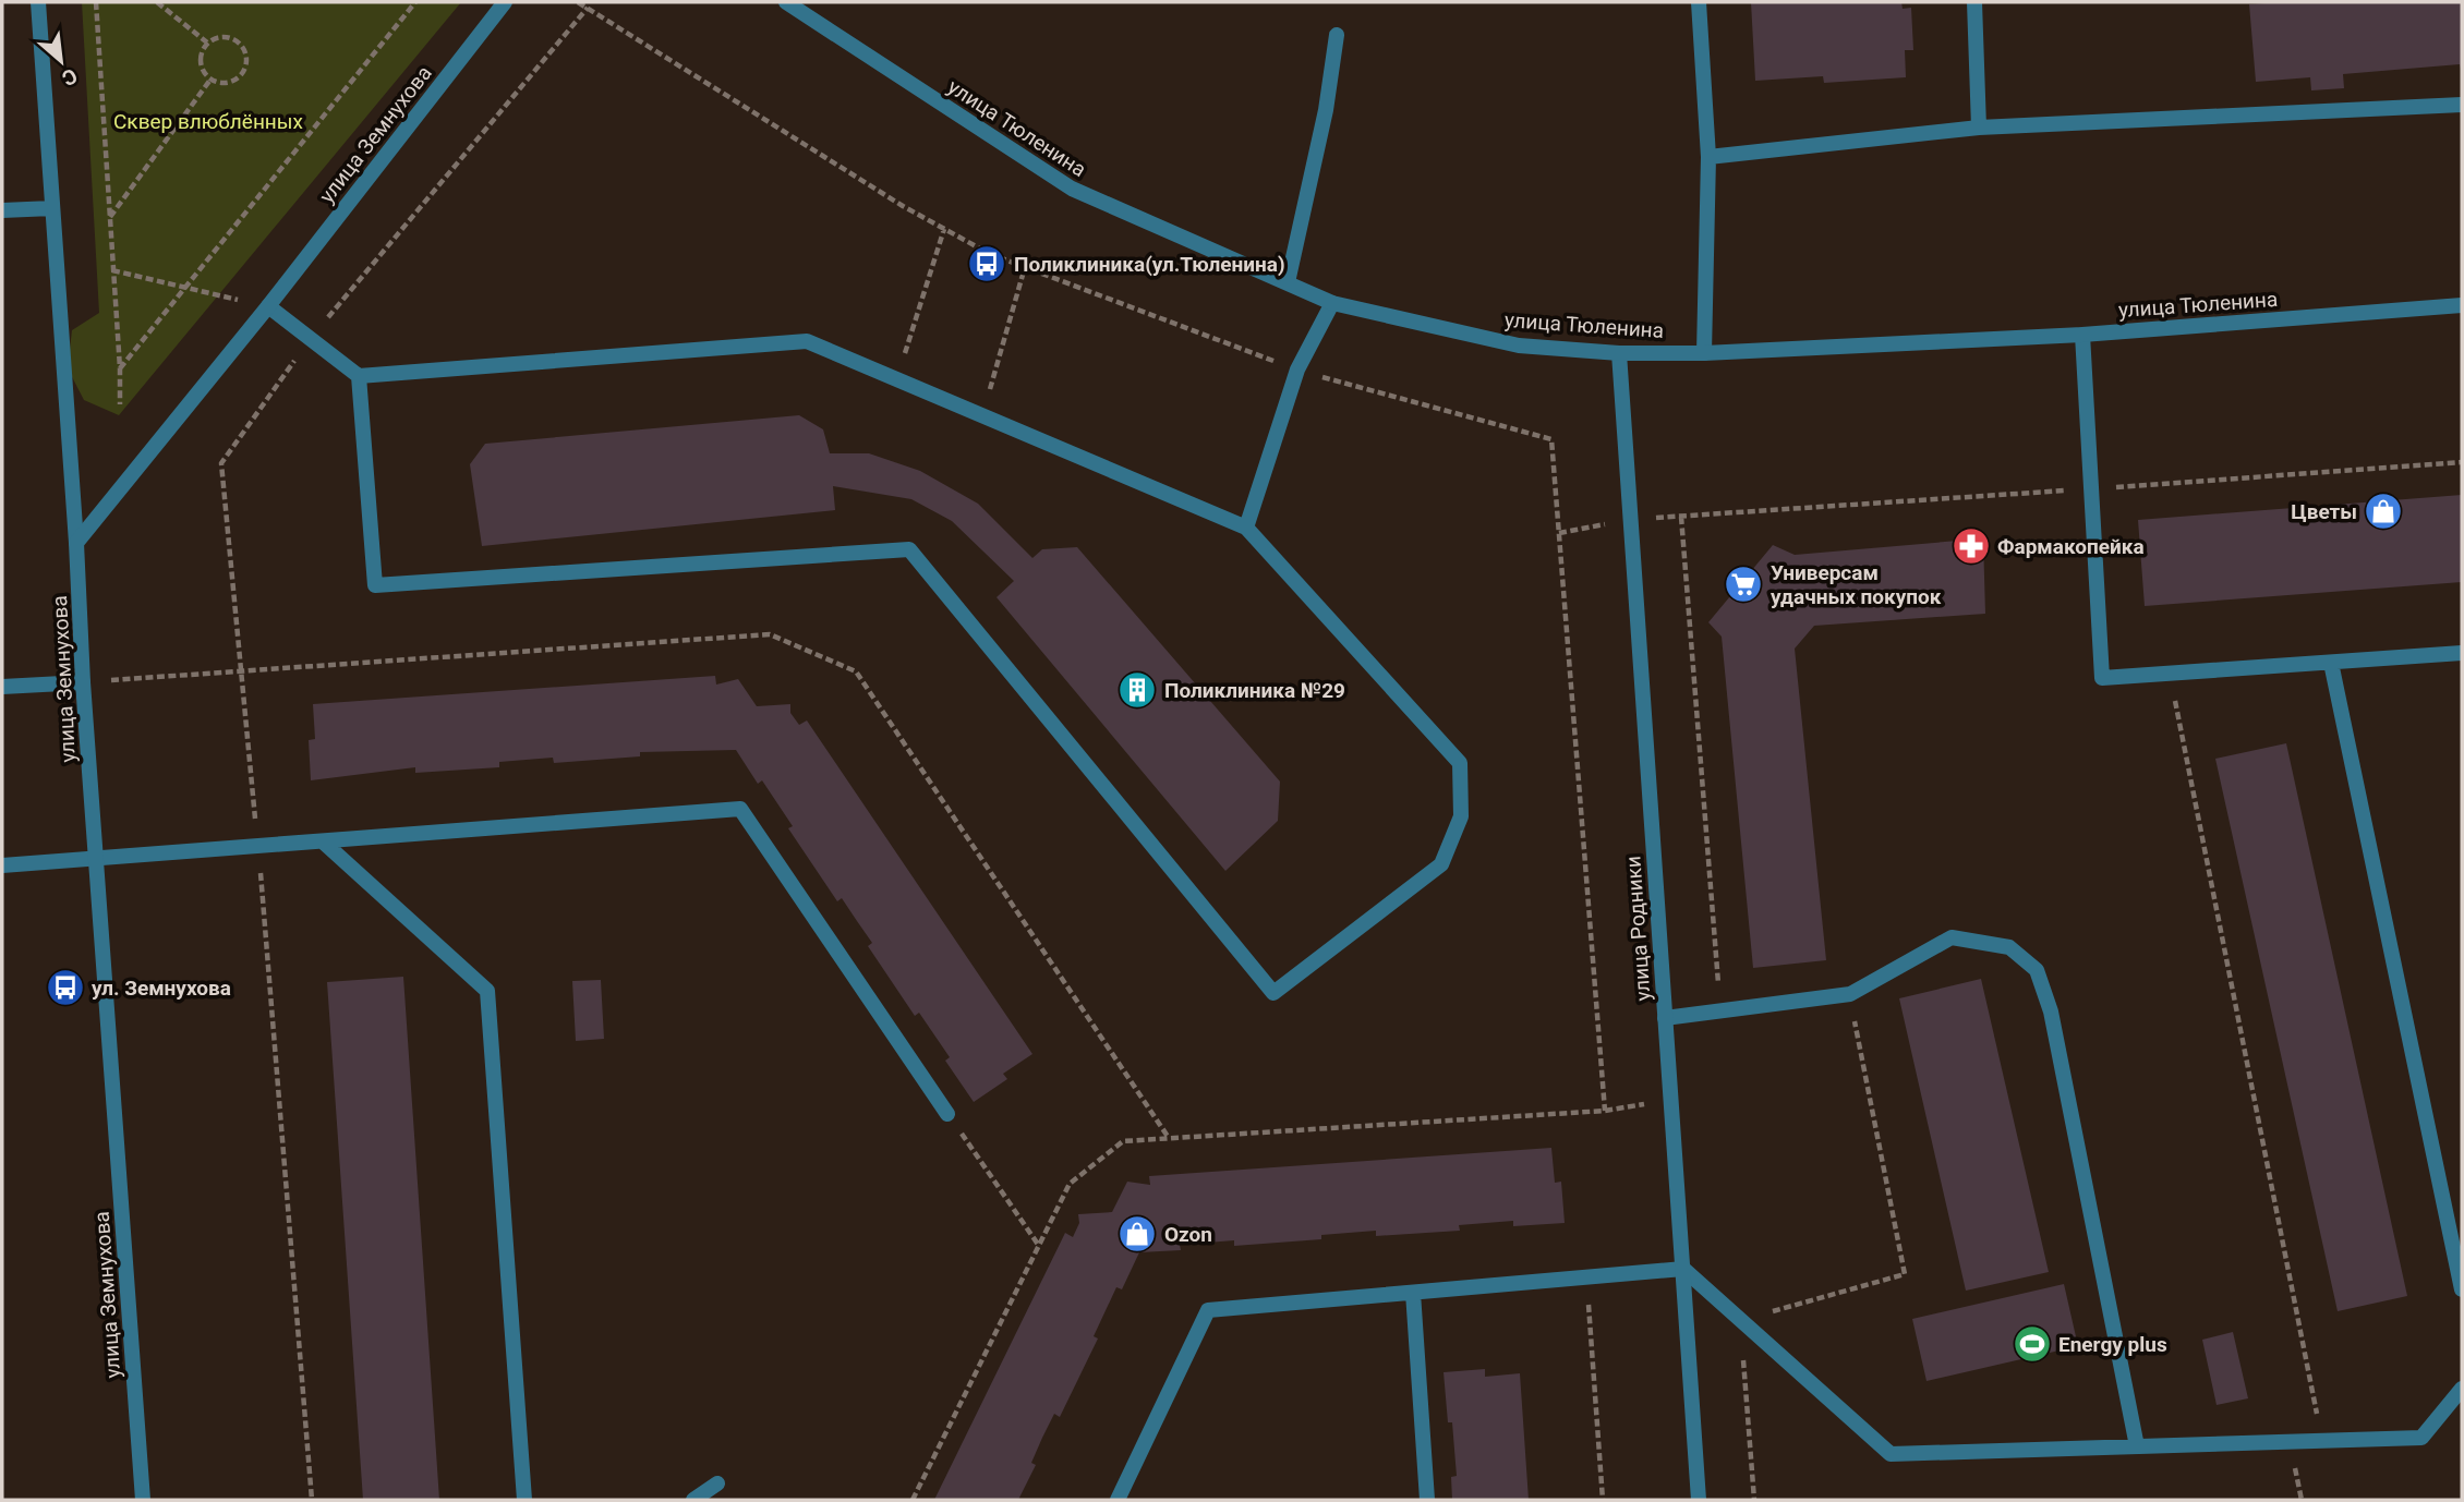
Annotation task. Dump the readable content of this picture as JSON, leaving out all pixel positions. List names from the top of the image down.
{
  "streets": {
    "street": ["улица Тюленина", "улица Земнухова", "улица Родники"]
  },
  "crossings": [
    ["улица Тюленина", "улица Родники"]
  ],
  "parks": ["Сквер влюблённых"],
  "places": {
    "bus stop": ["Поликлиника(ул.Тюленина)", "ул. Земнухова"],
    "shop": ["Цветы", "Ozon"],
    "pharmacy": ["Фармакопейка"],
    "supermarket": ["Универсам удачных покупок"],
    "building": ["Поликлиника №29"],
    "sports": ["Energy plus"]
  },
  "north": "bottom right"
}
